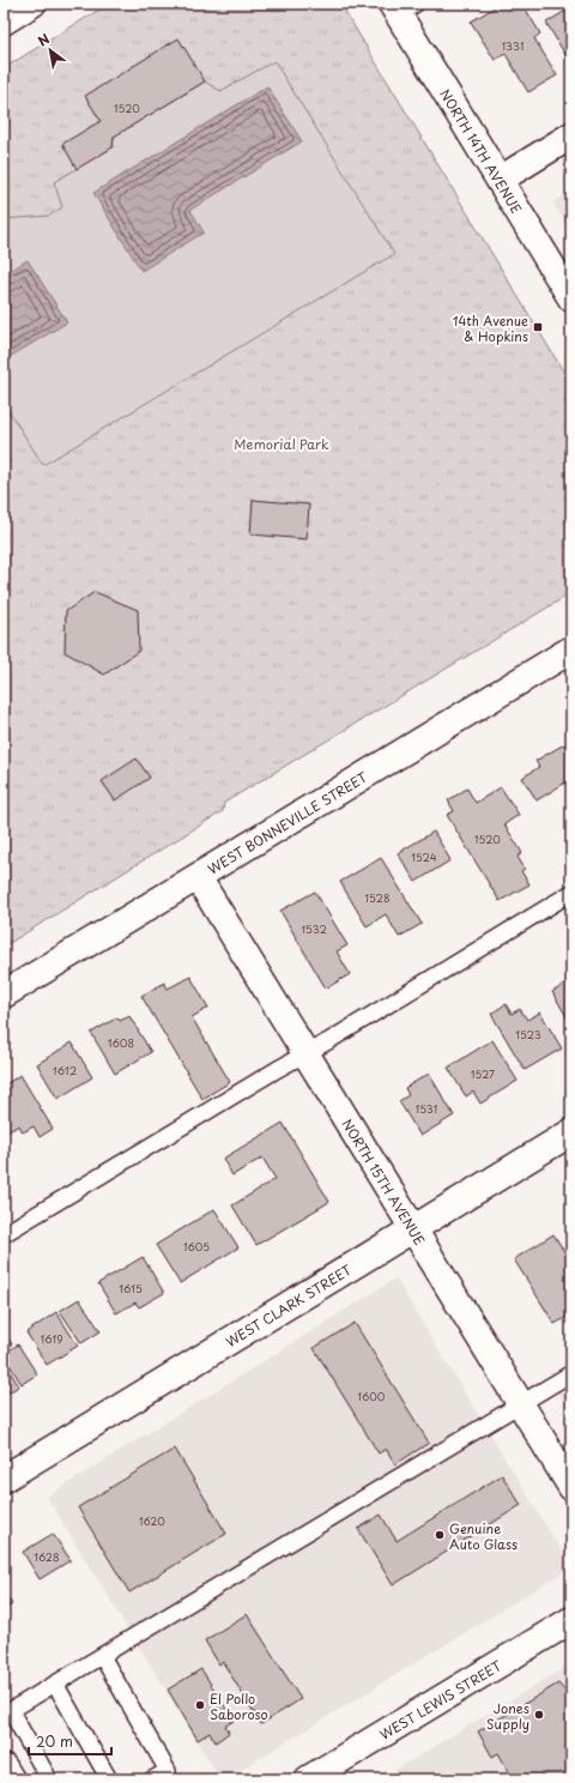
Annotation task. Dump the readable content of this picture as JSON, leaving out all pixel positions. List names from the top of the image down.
{
  "streets": {
    "street": [
      "NORTH 14TH AVENUE",
      "WEST BONNEVILLE STREET",
      "NORTH 15TH AVENUE",
      "WEST CLARK STREET",
      "WEST LEWIS STREET"
    ]
  },
  "crossings": [
    ["WEST BONNEVILLE STREET", "NORTH 15TH AVENUE"],
    ["NORTH 15TH AVENUE", "WEST CLARK STREET"]
  ],
  "parks": ["Memorial Park"],
  "places": {
    "transit": ["14th Avenue & Hopkins"],
    "other": ["Genuine Auto Glass", "El Pollo Saboroso", "Jones Supply"]
  },
  "house_numbers": [
    "1331",
    "1520",
    "1520",
    "1524",
    "1528",
    "1532",
    "1523",
    "1608",
    "1612",
    "1527",
    "1531",
    "1605",
    "1615",
    "1619",
    "1600",
    "1620",
    "1628"
  ],
  "scale_bar": "20 m",
  "north": "top left"
}
